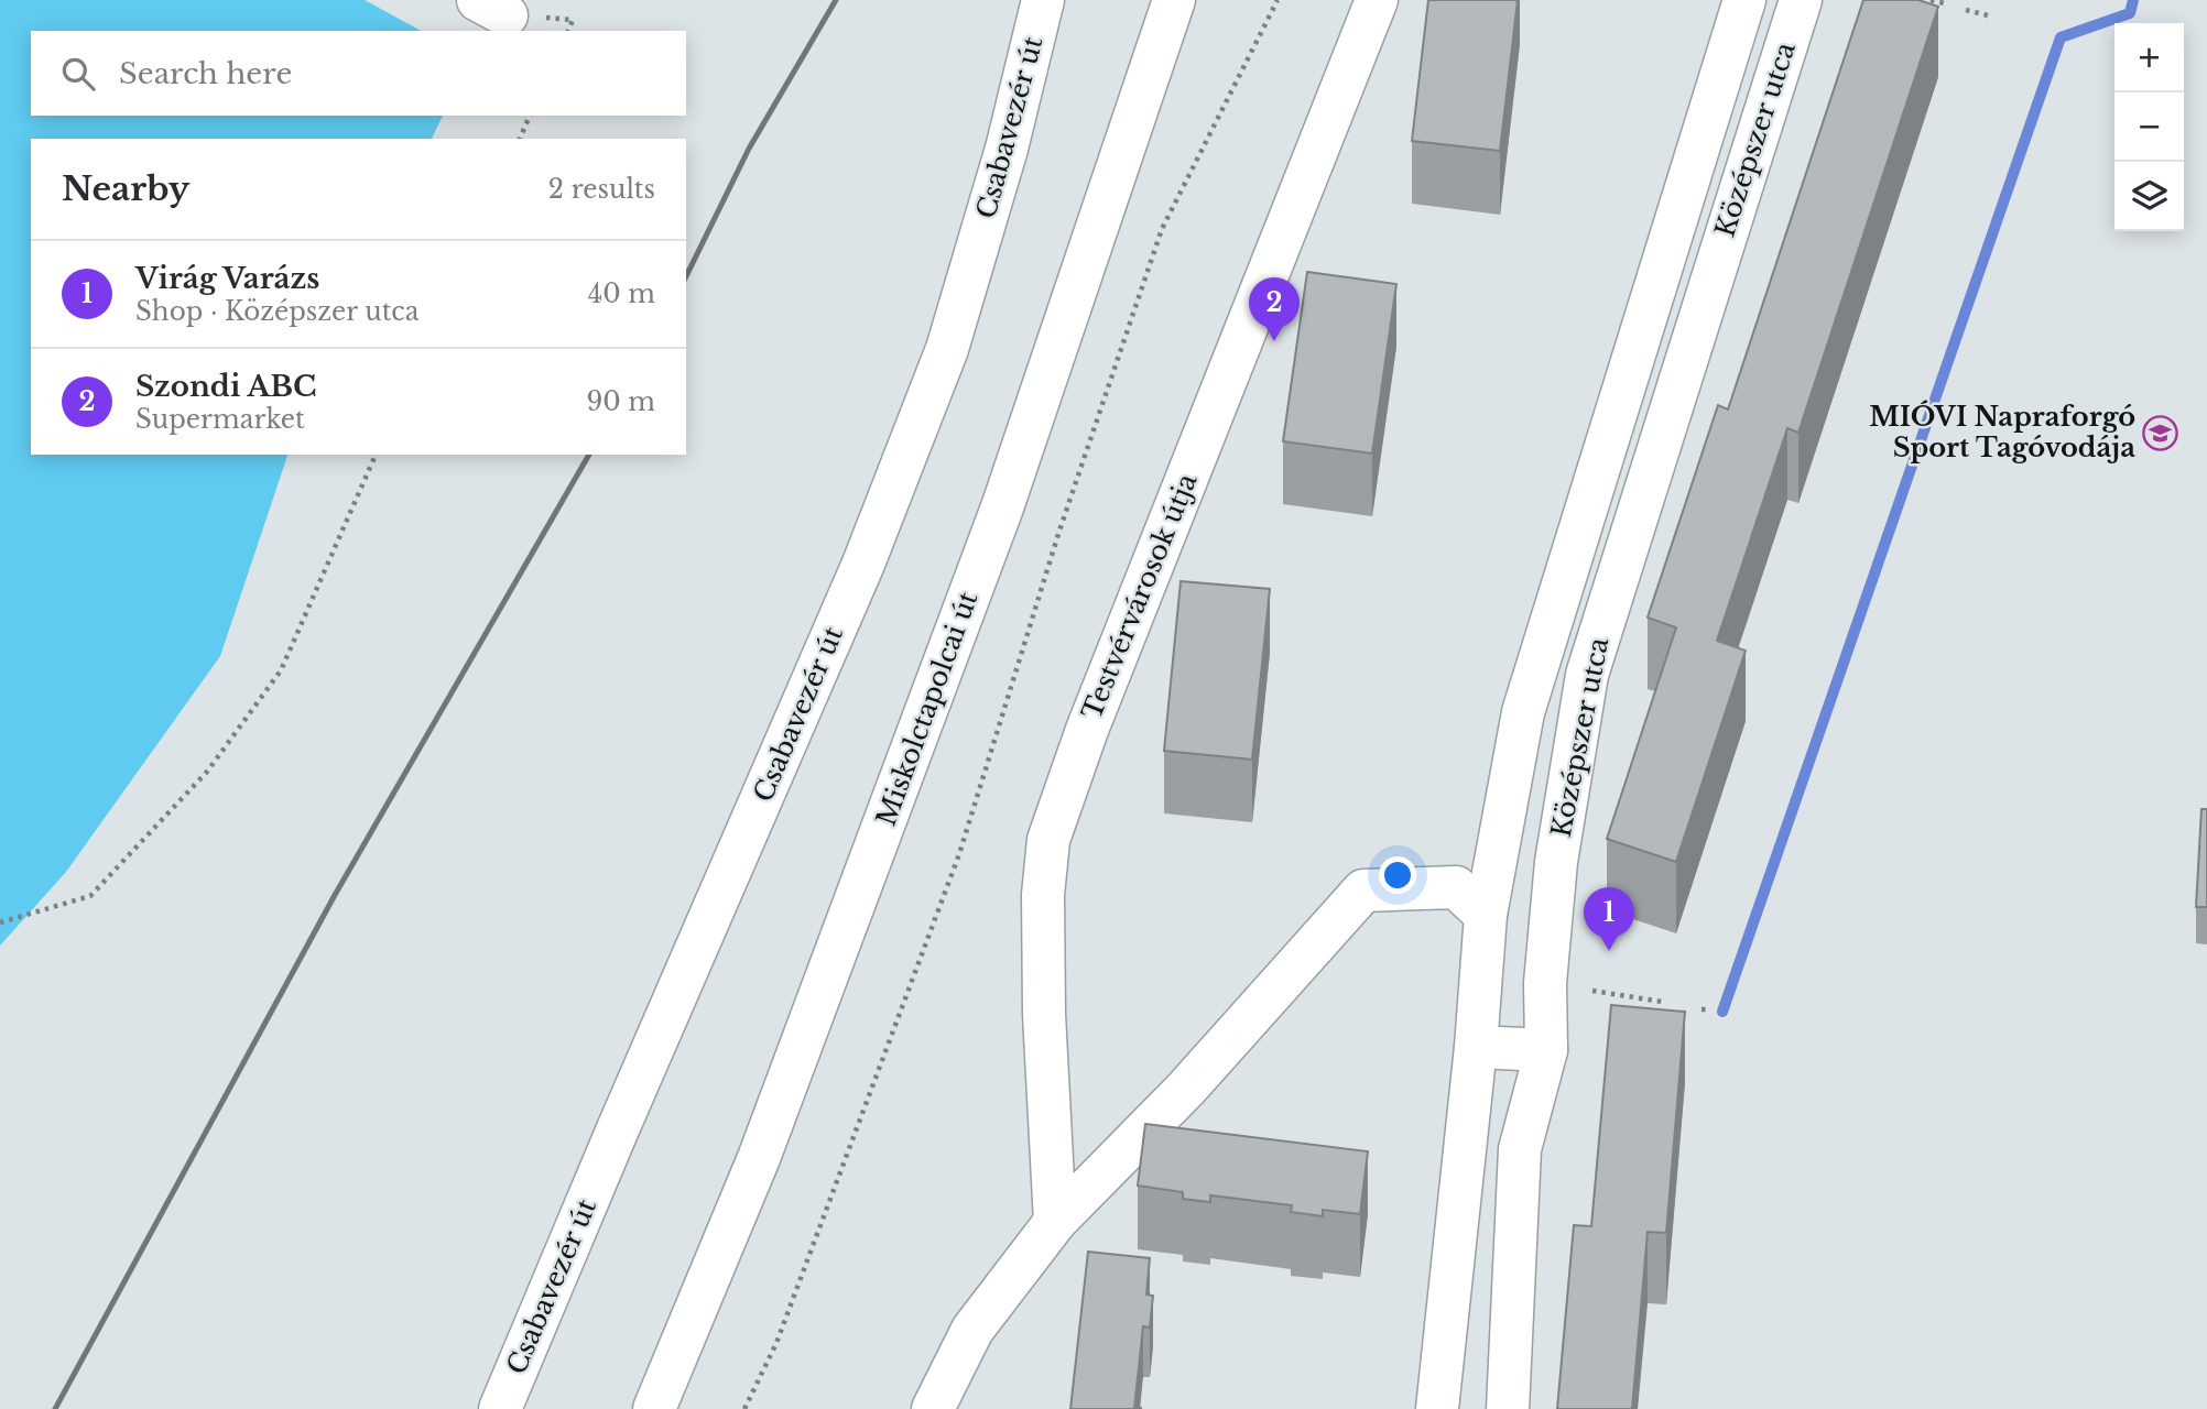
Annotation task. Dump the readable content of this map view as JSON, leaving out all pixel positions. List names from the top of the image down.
{
  "streets": {
    "street": [
      "Csabavezér út",
      "Középszer utca",
      "Testvérvárosok útja",
      "Miskolctapolcai út"
    ]
  },
  "places": {
    "school or university": ["MIÓVI Napraforgó Sport Tagóvodája"]
  },
  "page": {
    "map_buttons": ["+", "−"],
    "search": "Search here",
    "heading": ["Nearby", "2 results"],
    "list": [
      {
        "mark": "1",
        "name": "Virág Varázs",
        "note": "Shop · Középszer utca",
        "value": "40 m"
      },
      {
        "mark": "2",
        "name": "Szondi ABC",
        "note": "Supermarket",
        "value": "90 m"
      }
    ],
    "pins": ["2", "1"]
  }
}
